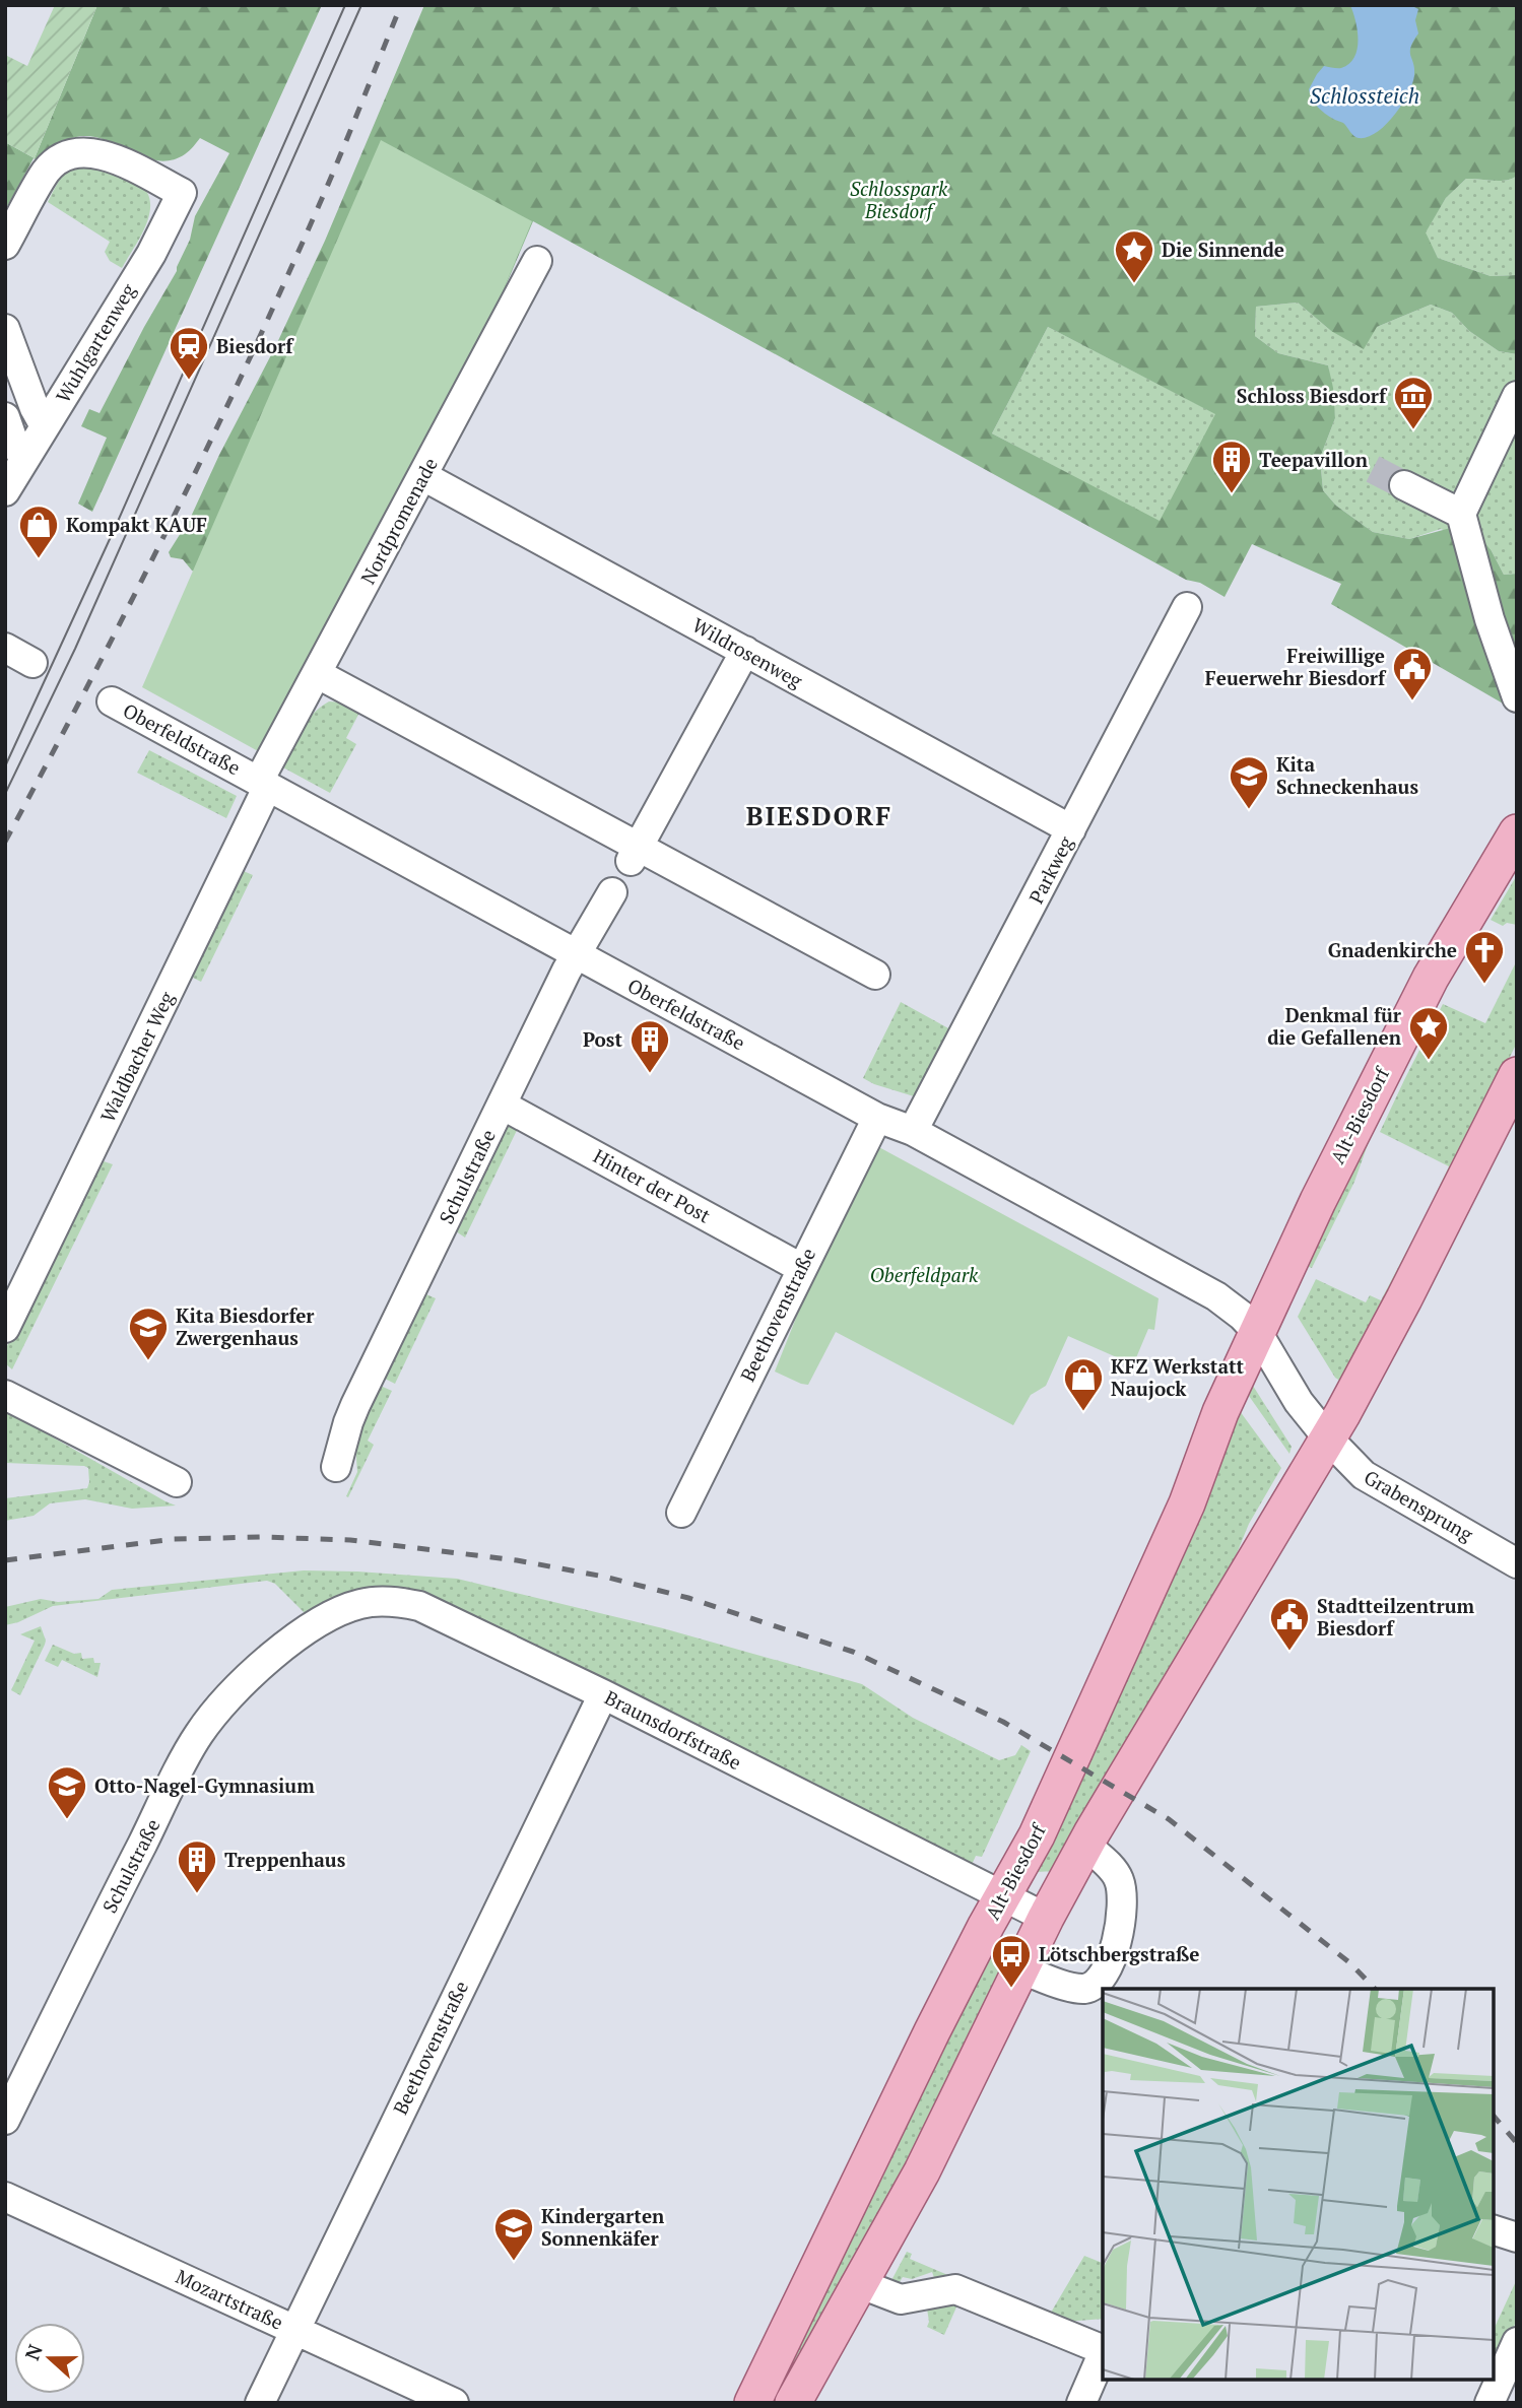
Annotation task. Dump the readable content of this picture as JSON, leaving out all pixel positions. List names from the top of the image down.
{
  "streets": {
    "main road": ["Alt-Biesdorf"],
    "street": [
      "Wuhlgartenweg",
      "Nordpromenade",
      "Wildrosenweg",
      "Oberfeldstraße",
      "Parkweg",
      "Waldbacher Weg",
      "Schulstraße",
      "Hinter der Post",
      "Beethovenstraße",
      "Grabensprung",
      "Braunsdorfstraße",
      "Mozartstraße"
    ]
  },
  "crossings": [
    ["Nordpromenade", "Wildrosenweg"],
    ["Nordpromenade", "Oberfeldstraße"],
    ["Nordpromenade", "Waldbacher Weg"],
    ["Wildrosenweg", "Parkweg"],
    ["Oberfeldstraße", "Parkweg"],
    ["Oberfeldstraße", "Waldbacher Weg"],
    ["Oberfeldstraße", "Alt-Biesdorf"],
    ["Oberfeldstraße", "Schulstraße"],
    ["Oberfeldstraße", "Beethovenstraße"],
    ["Alt-Biesdorf", "Braunsdorfstraße"],
    ["Schulstraße", "Hinter der Post"],
    ["Schulstraße", "Braunsdorfstraße"],
    ["Hinter der Post", "Beethovenstraße"],
    ["Beethovenstraße", "Braunsdorfstraße"],
    ["Beethovenstraße", "Mozartstraße"]
  ],
  "districts": ["BIESDORF"],
  "water": ["Schlossteich"],
  "parks": ["Schlosspark Biesdorf", "Oberfeldpark"],
  "places": {
    "place": ["Die Sinnende", "Denkmal für die Gefallenen"],
    "station": ["Biesdorf"],
    "museum": ["Schloss Biesdorf"],
    "building": ["Teepavillon", "Post", "Treppenhaus"],
    "shop": ["Kompakt KAUF", "KFZ Werkstatt Naujock"],
    "public building": ["Freiwillige Feuerwehr Biesdorf", "Stadtteilzentrum Biesdorf"],
    "school or university": [
      "Kita Schneckenhaus",
      "Kita Biesdorfer Zwergenhaus",
      "Otto-Nagel-Gymnasium",
      "Kindergarten Sonnenkäfer"
    ],
    "church": ["Gnadenkirche"],
    "bus stop": ["Lötschbergstraße"]
  },
  "north": "left"
}
